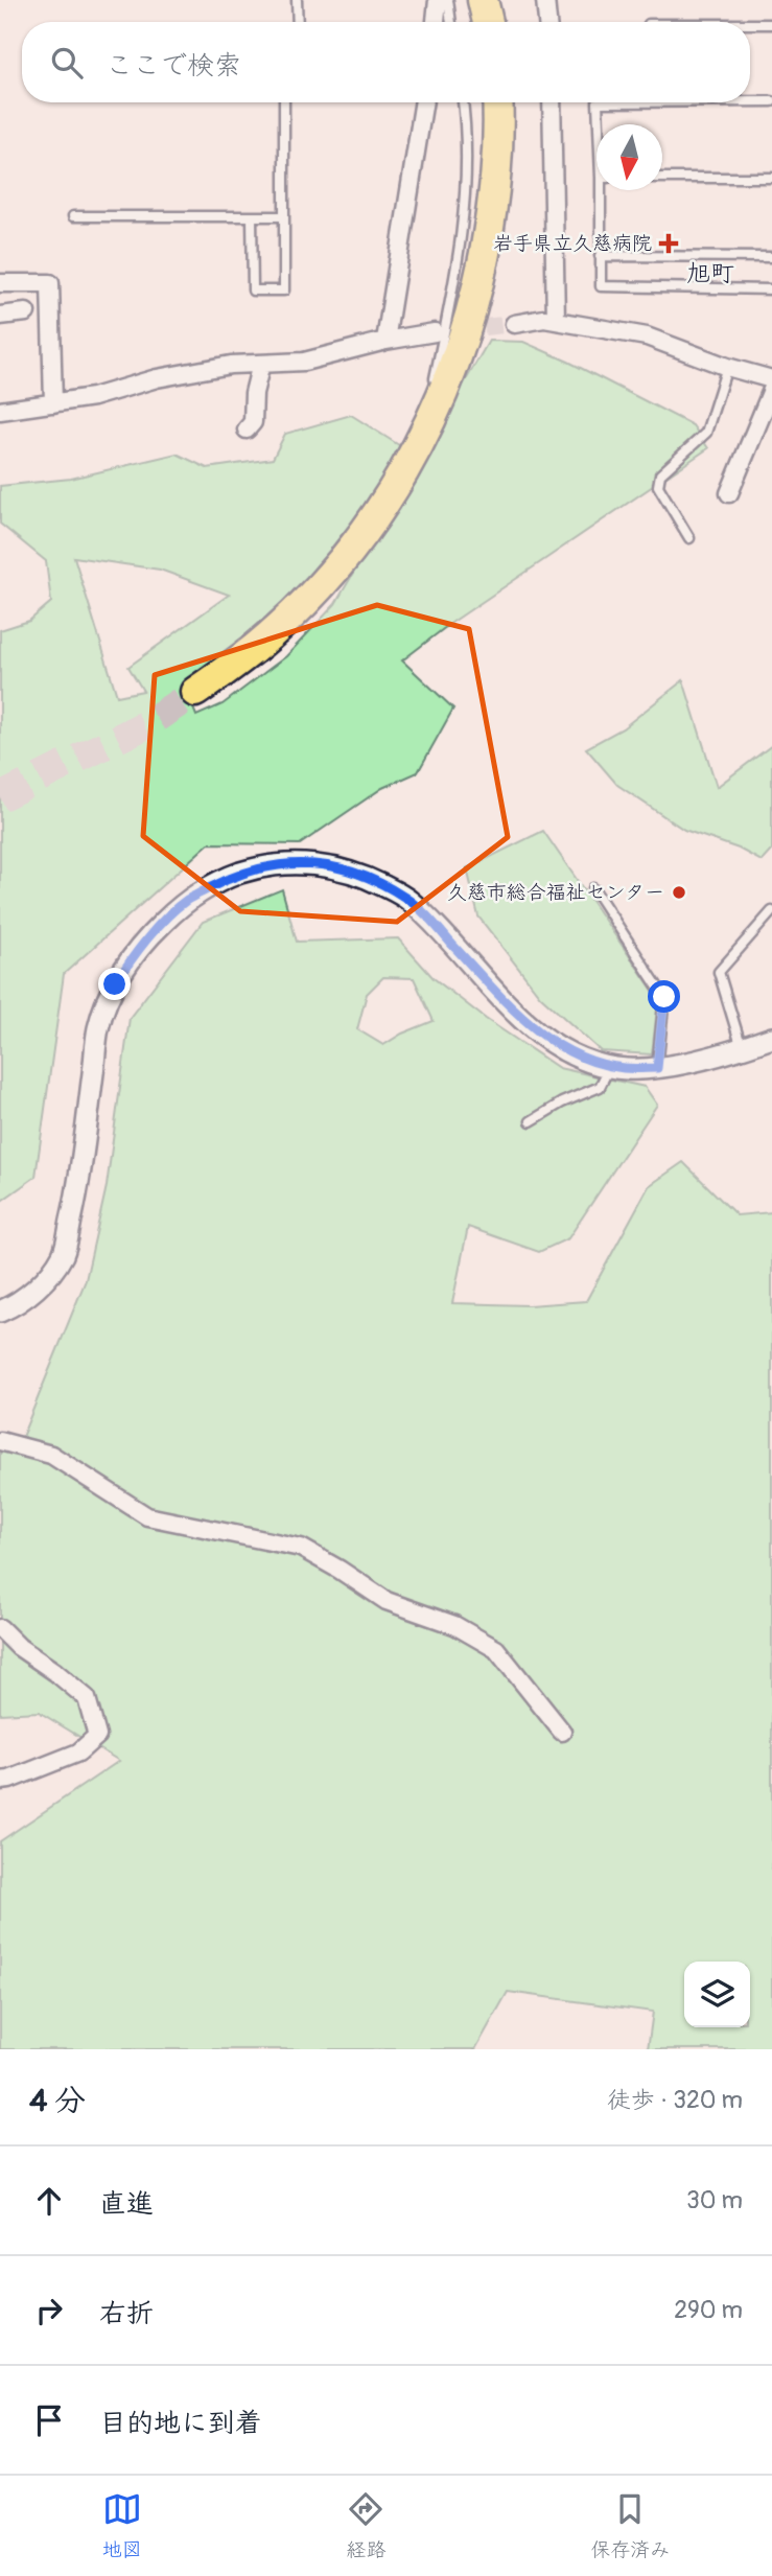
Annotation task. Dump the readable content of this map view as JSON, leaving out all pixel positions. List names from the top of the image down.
{
  "districts": ["旭町"],
  "places": {
    "health": ["岩手県立久慈病院"],
    "other": ["久慈市総合福祉センター"]
  },
  "north": "bottom",
  "page": {
    "search": "ここで検索",
    "heading": ["4 分", "徒歩 · 320 m"],
    "list": [
      ["直進", "30 m"],
      ["右折", "290 m"],
      "目的地に到着"
    ],
    "nav": ["地図", "経路", "保存済み"]
  }
}
